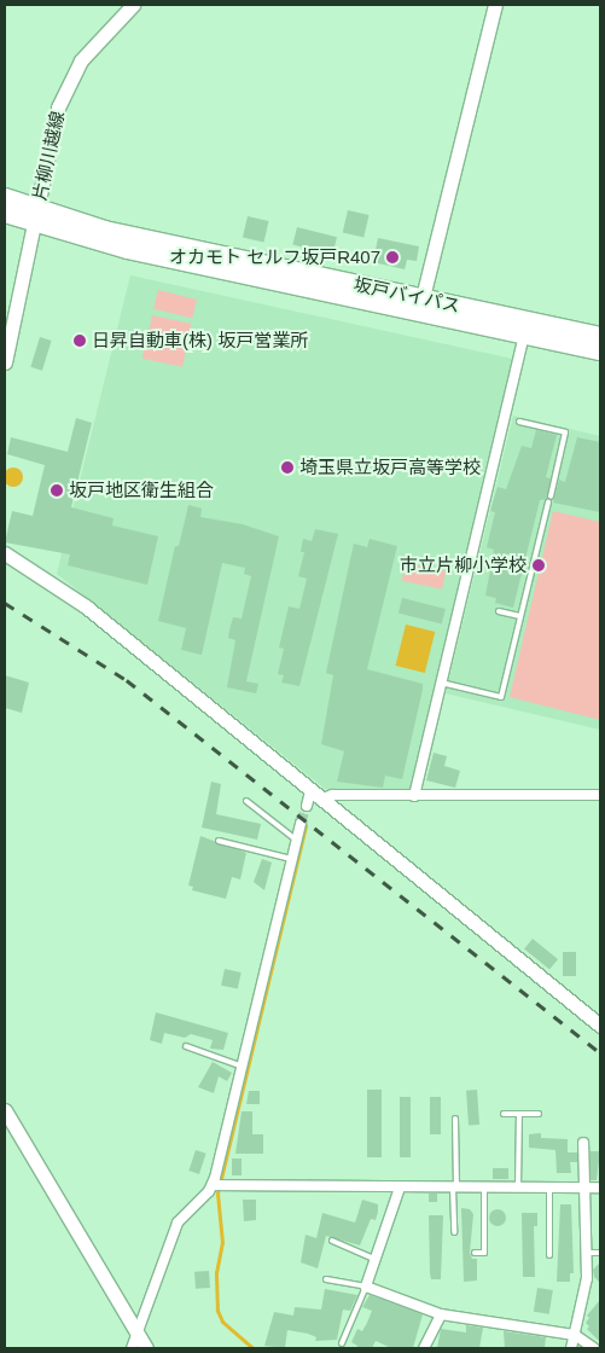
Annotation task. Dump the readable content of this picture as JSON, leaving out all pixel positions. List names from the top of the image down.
{
  "streets": {
    "highway": ["坂戸バイパス"],
    "street": ["片柳川越線"]
  },
  "crossings": [
    ["片柳川越線", "坂戸バイパス"]
  ],
  "places": [
    "オカモト セルフ坂戸R407",
    "日昇自動車(株) 坂戸営業所",
    "埼玉県立坂戸高等学校",
    "坂戸地区衛生組合",
    "市立片柳小学校"
  ]
}
